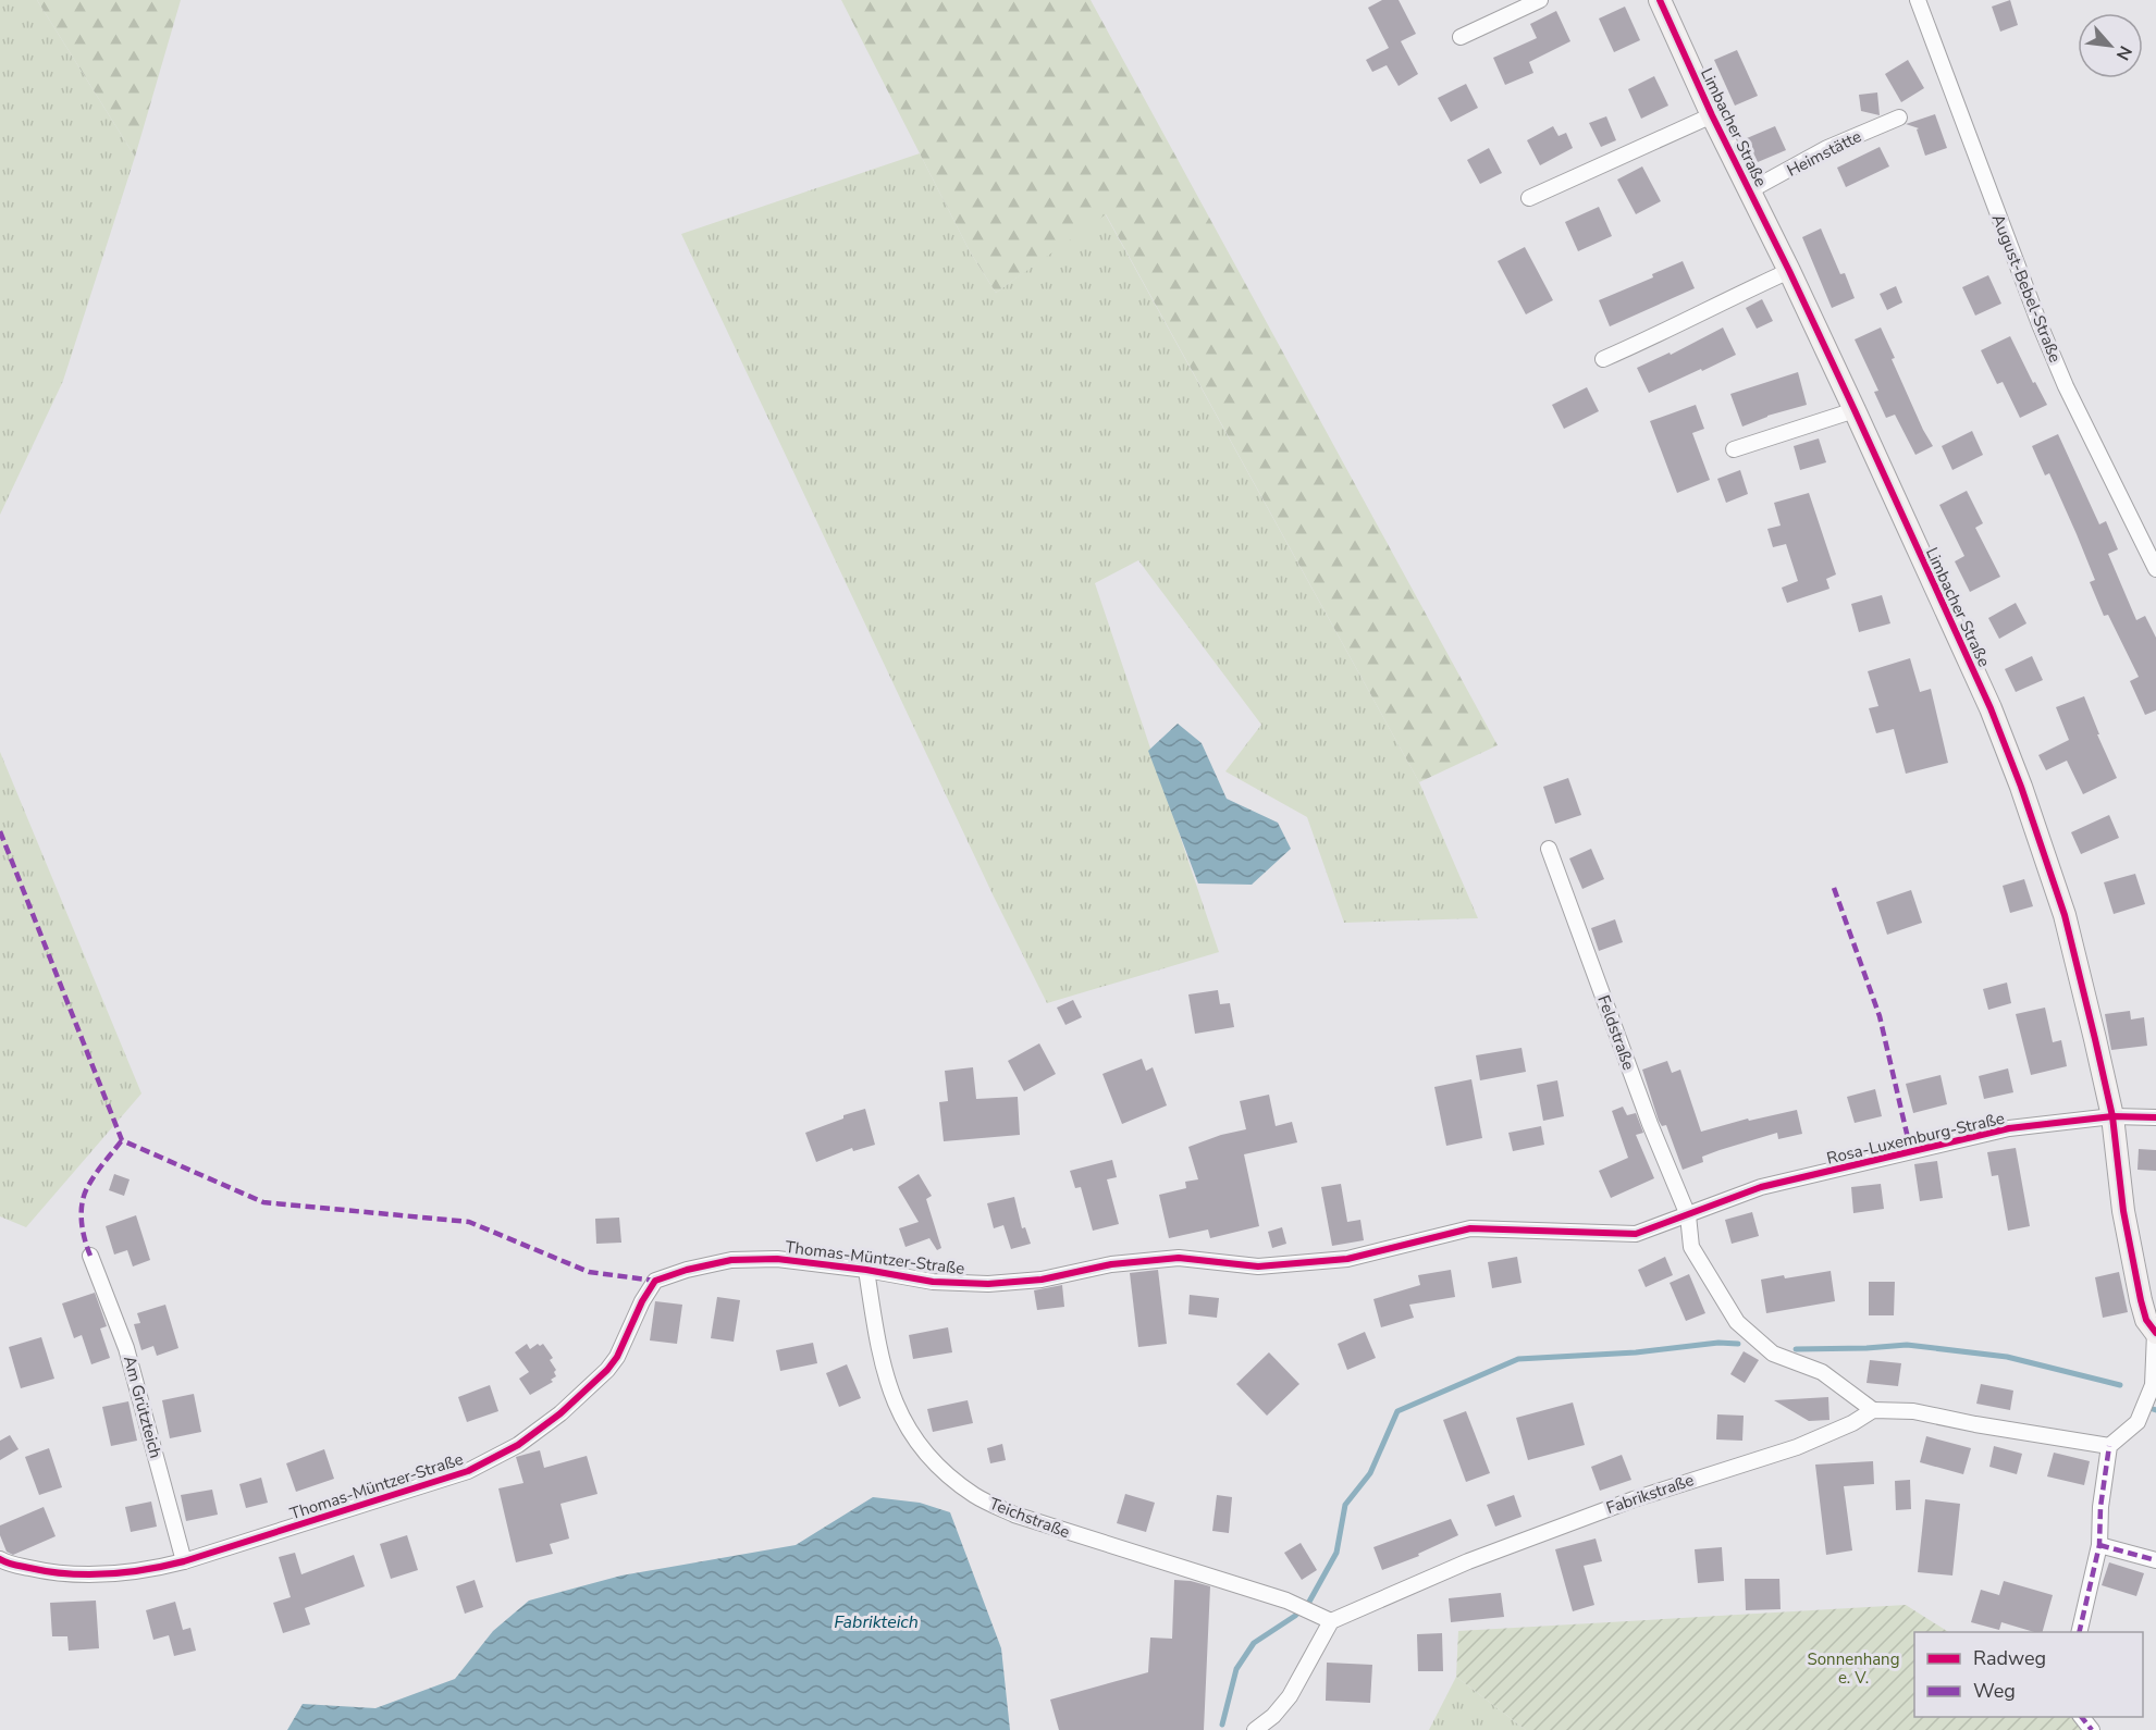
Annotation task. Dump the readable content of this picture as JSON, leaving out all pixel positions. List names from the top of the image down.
{
  "streets": {
    "street": [
      "Limbacher Straße",
      "Heimstätte",
      "August-Bebel-Straße",
      "Feldstraße",
      "Rosa-Luxemburg-Straße",
      "Thomas-Müntzer-Straße",
      "Am Grützteich",
      "Fabrikstraße",
      "Teichstraße"
    ]
  },
  "crossings": [
    ["Limbacher Straße", "Heimstätte"],
    ["Limbacher Straße", "Rosa-Luxemburg-Straße"],
    ["Feldstraße", "Rosa-Luxemburg-Straße"],
    ["Feldstraße", "Thomas-Müntzer-Straße"],
    ["Rosa-Luxemburg-Straße", "Thomas-Müntzer-Straße"],
    ["Thomas-Müntzer-Straße", "Am Grützteich"],
    ["Thomas-Müntzer-Straße", "Teichstraße"],
    ["Fabrikstraße", "Teichstraße"]
  ],
  "water": ["Fabrikteich"],
  "parks": ["Sonnenhang e. V."],
  "legend": ["Radweg", "Weg"],
  "north": "bottom right"
}
